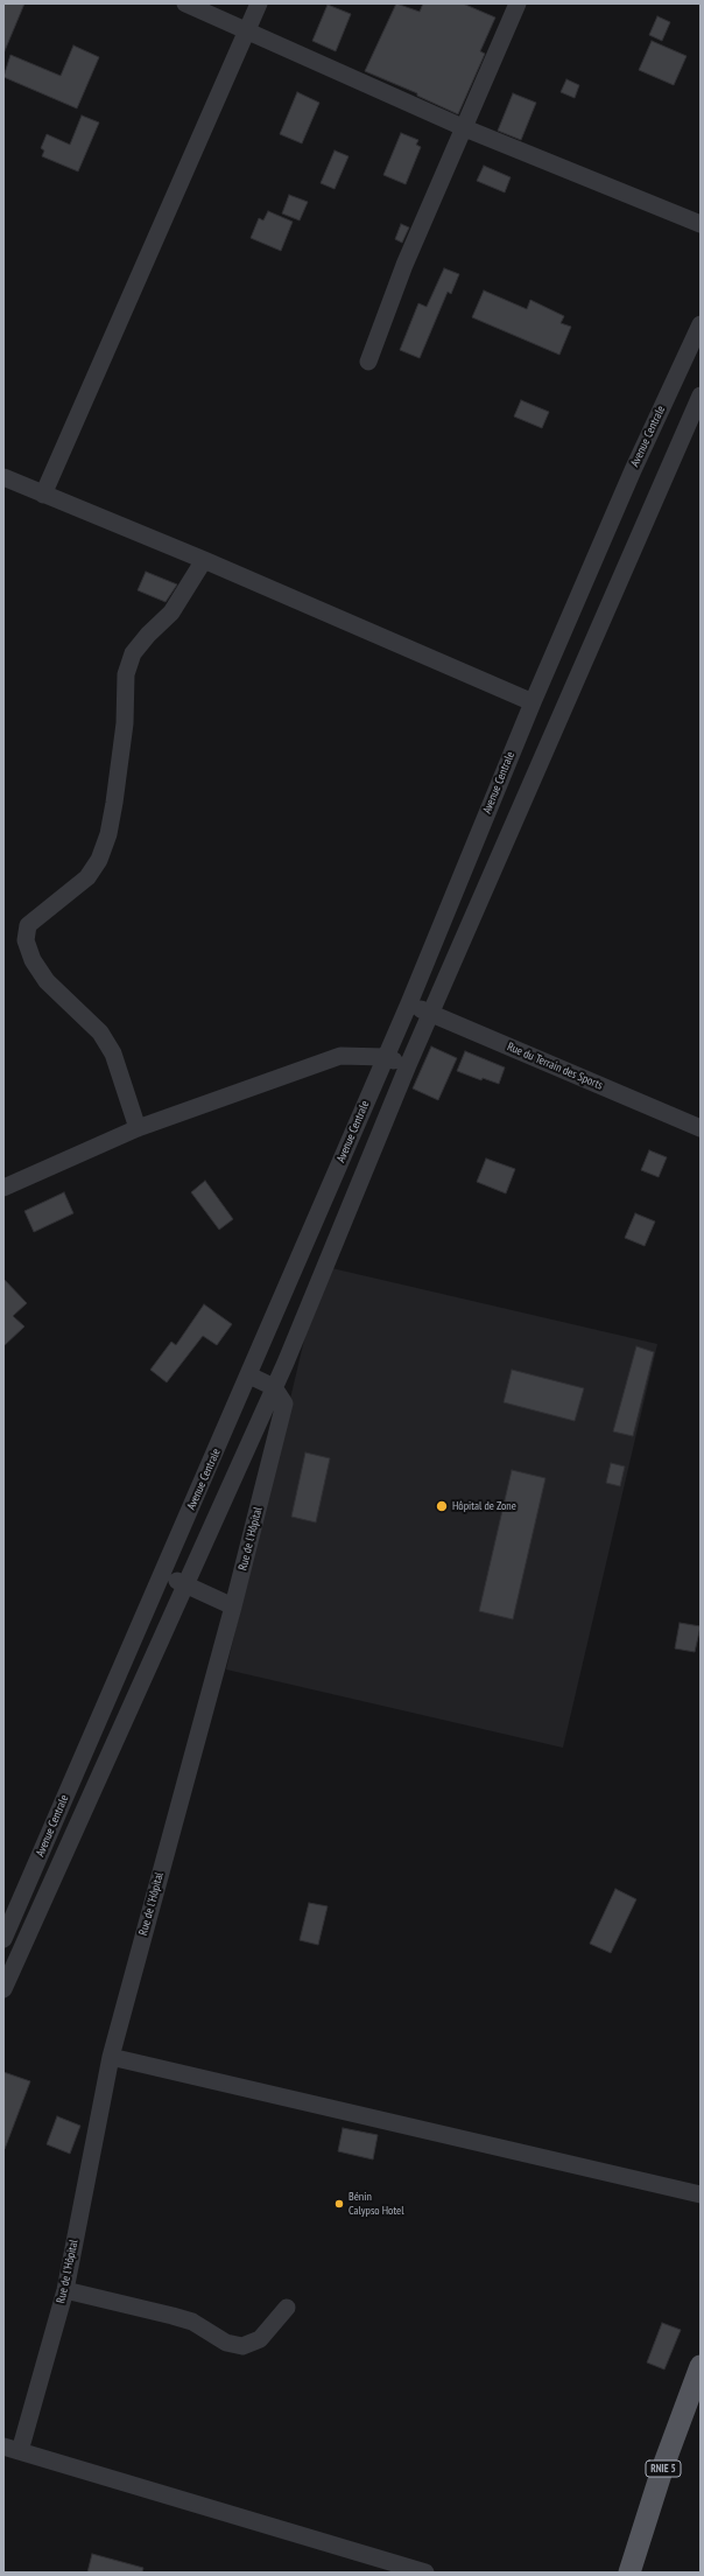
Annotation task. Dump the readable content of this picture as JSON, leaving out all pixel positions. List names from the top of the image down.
{
  "streets": {
    "main road": ["RNIE 5"],
    "street": ["Avenue Centrale", "Rue du Terrain des Sports", "Rue de l'Hôpital"]
  },
  "crossings": [
    ["Avenue Centrale", "Rue du Terrain des Sports"],
    ["Avenue Centrale", "Rue de l'Hôpital"]
  ],
  "places": ["Hôpital de Zone", "Bénin Calypso Hotel"]
}
